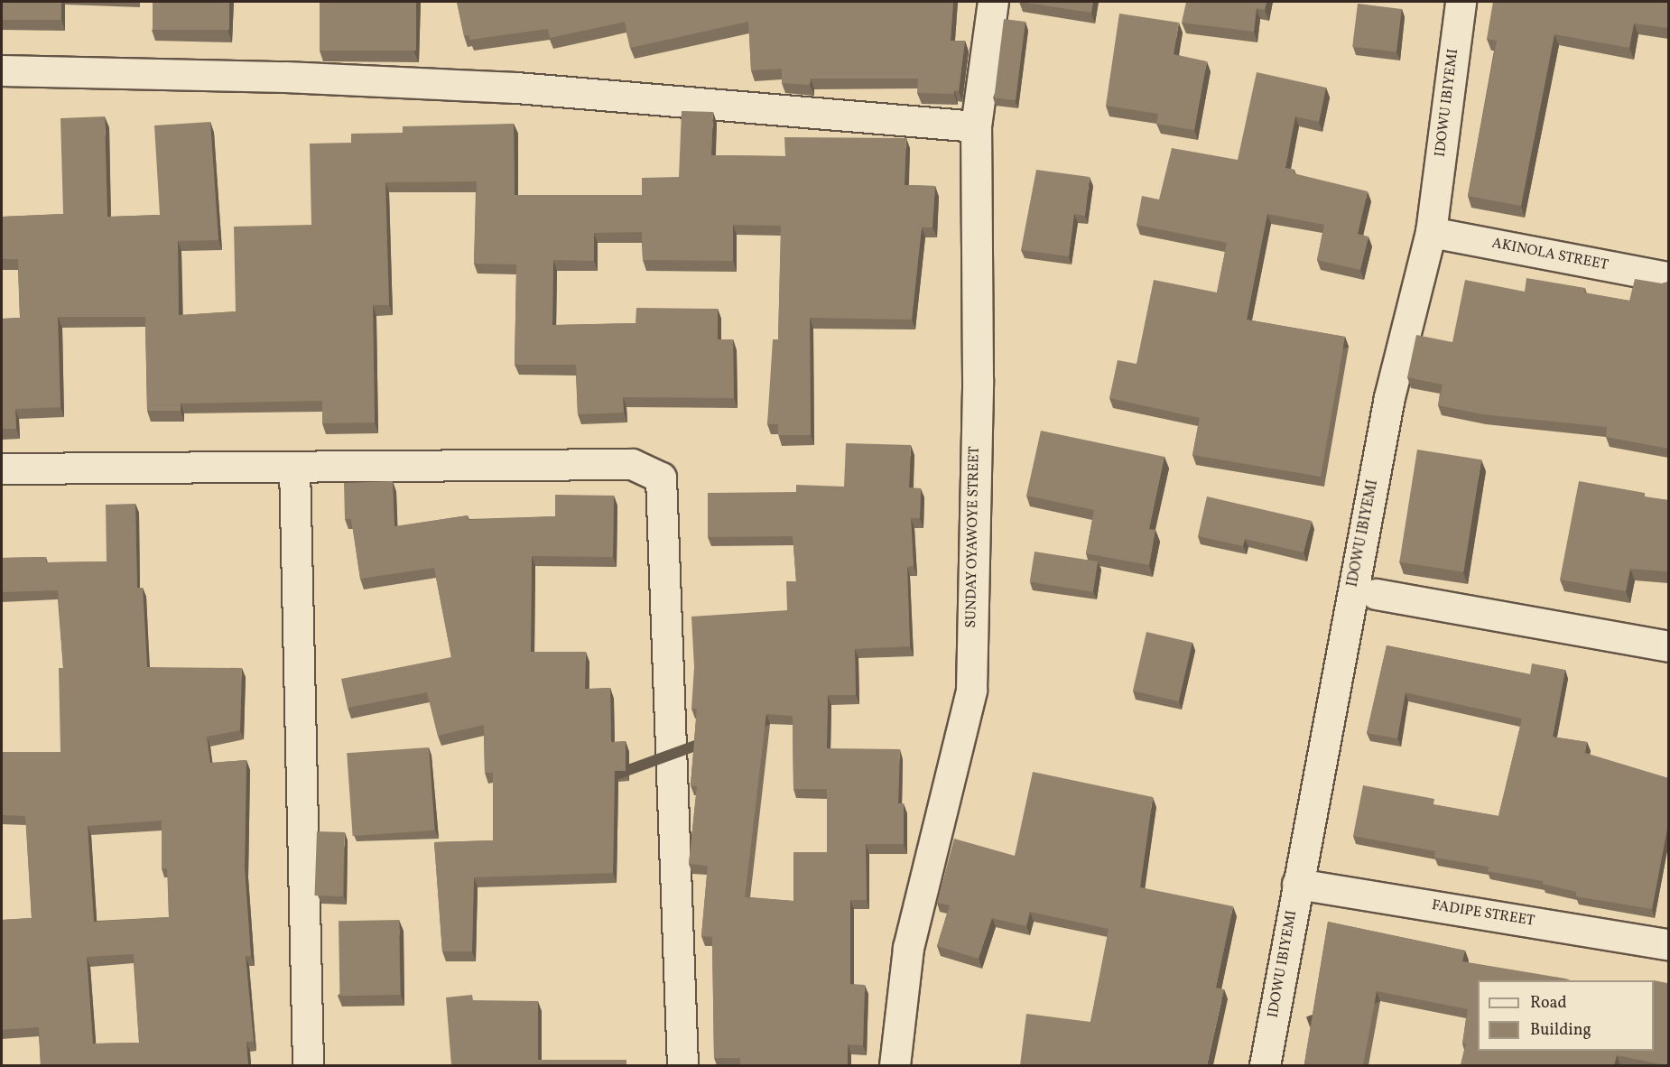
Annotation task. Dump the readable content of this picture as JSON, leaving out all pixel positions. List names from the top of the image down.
{
  "streets": {
    "street": [
      "IDOWU IBIYEMI",
      "AKINOLA STREET",
      "SUNDAY OYAWOYE STREET",
      "FADIPE STREET"
    ]
  },
  "crossings": [
    ["IDOWU IBIYEMI", "AKINOLA STREET"],
    ["IDOWU IBIYEMI", "FADIPE STREET"]
  ],
  "legend": ["Road", "Building"]
}
